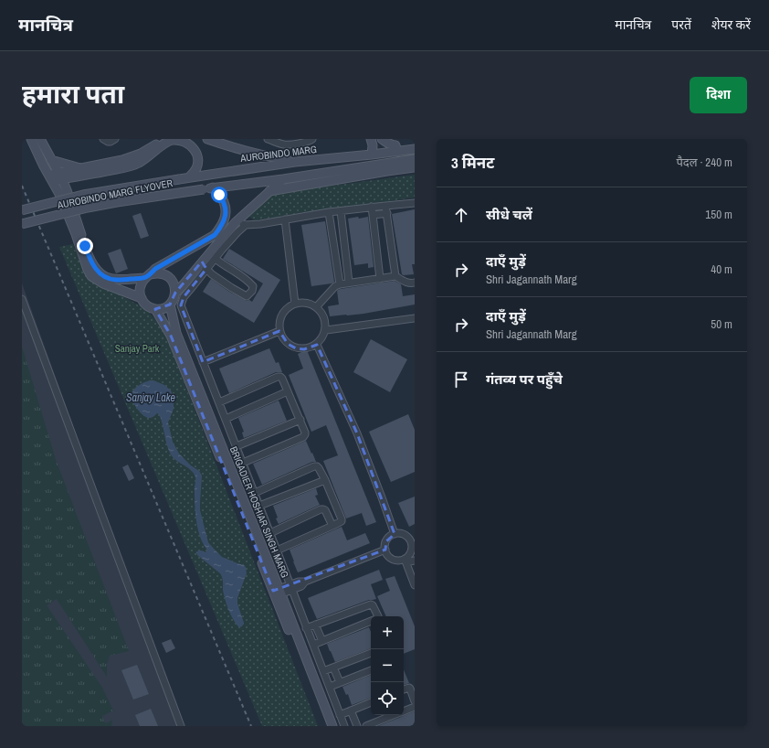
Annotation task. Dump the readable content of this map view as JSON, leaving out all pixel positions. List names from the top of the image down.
{
  "streets": {
    "main road": ["AUROBINDO MARG", "AUROBINDO MARG FLYOVER", "BRIGADIER HOSHIAR SINGH MARG"]
  },
  "crossings": [
    ["AUROBINDO MARG", "AUROBINDO MARG FLYOVER"]
  ],
  "water": ["Sanjay Lake"],
  "parks": ["Sanjay Park"],
  "page": {
    "header": "मानचित्र",
    "nav": ["मानचित्र", "परतें", "शेयर करें"],
    "title": "हमारा पता",
    "buttons": "दिशा",
    "heading": ["3 मिनट", "पैदल · 240 m"],
    "list": [
      ["सीधे चलें", "150 m"],
      ["दाएँ मुड़ें", "Shri Jagannath Marg", "40 m"],
      ["दाएँ मुड़ें", "Shri Jagannath Marg", "50 m"],
      "गंतव्य पर पहुँचे"
    ],
    "map_buttons": ["+", "−"]
  }
}
